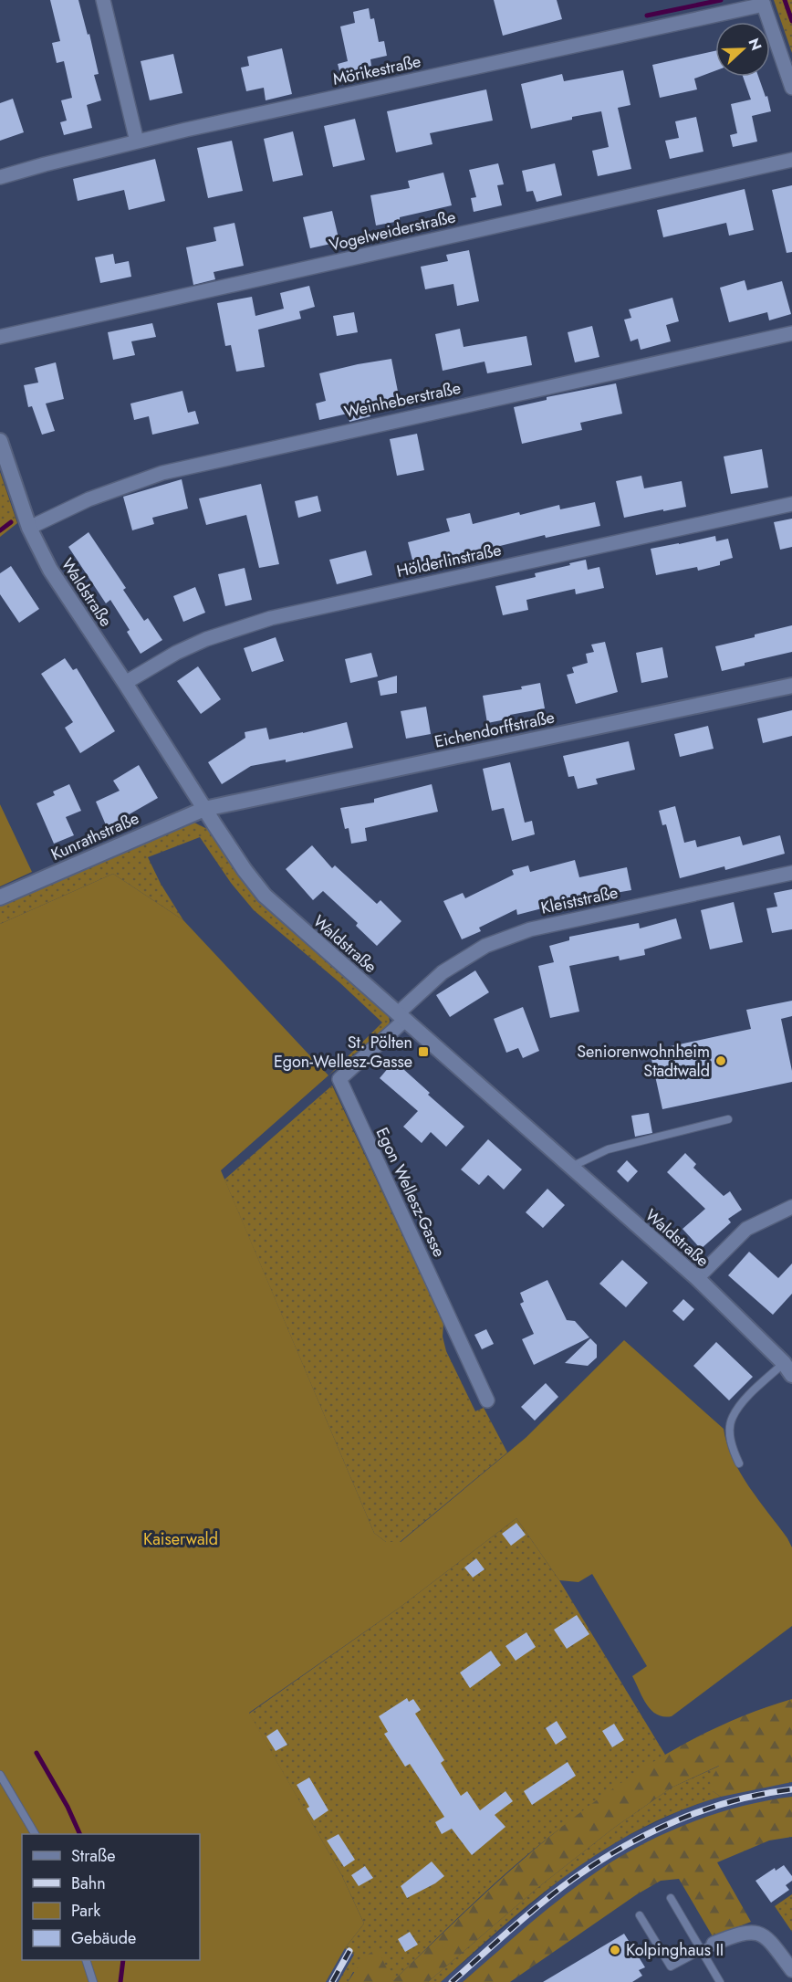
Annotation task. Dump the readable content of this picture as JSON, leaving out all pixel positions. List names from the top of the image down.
{
  "streets": {
    "street": [
      "Mörikestraße",
      "Vogelweiderstraße",
      "Weinheberstraße",
      "Hölderlinstraße",
      "Waldstraße",
      "Eichendorffstraße",
      "Kunrathstraße",
      "Kleiststraße",
      "Egon Wellesz-Gasse"
    ]
  },
  "crossings": [
    ["Weinheberstraße", "Waldstraße"],
    ["Hölderlinstraße", "Waldstraße"],
    ["Waldstraße", "Eichendorffstraße"],
    ["Waldstraße", "Kunrathstraße"],
    ["Waldstraße", "Kleiststraße"],
    ["Waldstraße", "Egon Wellesz-Gasse"],
    ["Eichendorffstraße", "Kunrathstraße"],
    ["Kleiststraße", "Egon Wellesz-Gasse"]
  ],
  "parks": ["Kaiserwald"],
  "places": {
    "transit": ["St. Pölten Egon-Wellesz-Gasse"],
    "other": ["Seniorenwohnheim Stadtwald", "Kolpinghaus II"]
  },
  "legend": [
    "Straße",
    "Bahn",
    "Park",
    "Gebäude"
  ],
  "north": "right"
}
